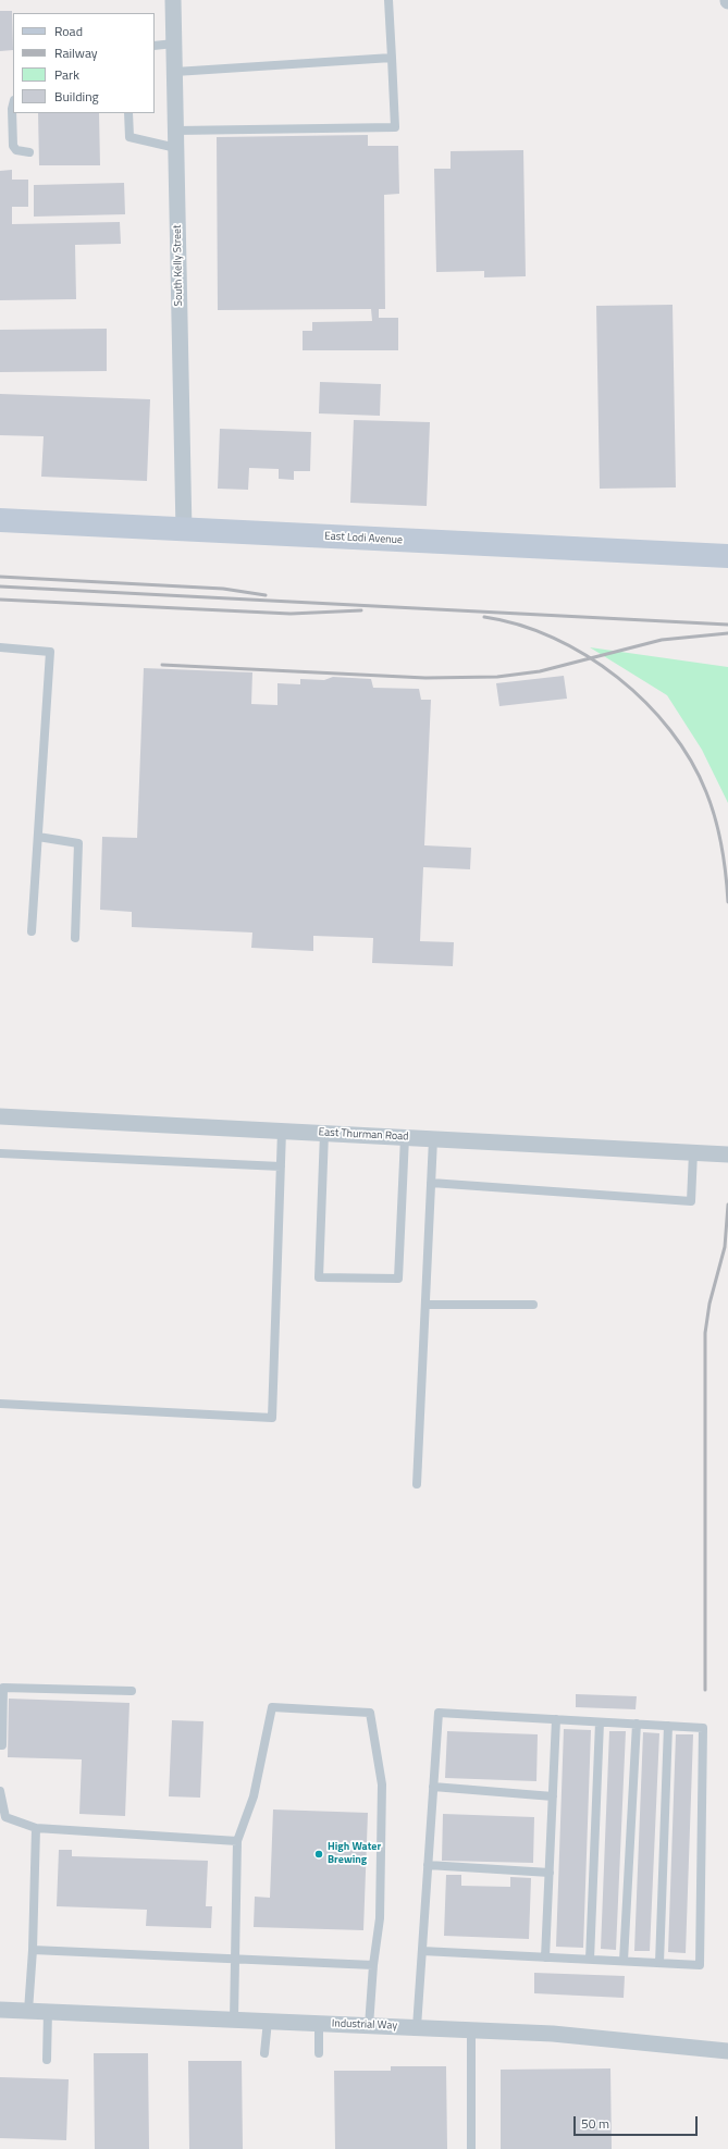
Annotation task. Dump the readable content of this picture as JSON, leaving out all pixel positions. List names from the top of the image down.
{
  "streets": {
    "street": [
      "South Kelly Street",
      "East Lodi Avenue",
      "East Thurman Road",
      "Industrial Way"
    ]
  },
  "crossings": [
    ["South Kelly Street", "East Lodi Avenue"]
  ],
  "places": ["High Water Brewing"],
  "legend": [
    "Road",
    "Railway",
    "Park",
    "Building"
  ],
  "scale_bar": "50 m"
}
